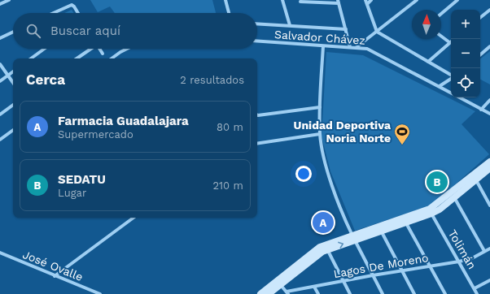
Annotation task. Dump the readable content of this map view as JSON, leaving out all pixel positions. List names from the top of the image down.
{
  "streets": {
    "street": [
      "Salvador Chávez",
      "Tolimán",
      "José Ovalle",
      "Lagos De Moreno"
    ]
  },
  "crossings": [
    ["Tolimán", "Lagos De Moreno"]
  ],
  "places": {
    "sports": ["Unidad Deportiva Noria Norte"]
  },
  "north": "top",
  "page": {
    "map_buttons": ["+", "−"],
    "search": "Buscar aquí",
    "heading": ["Cerca", "2 resultados"],
    "list": [
      {
        "mark": "A",
        "name": "Farmacia Guadalajara",
        "note": "Supermercado",
        "value": "80 m"
      },
      {
        "mark": "B",
        "name": "SEDATU",
        "note": "Lugar",
        "value": "210 m"
      }
    ],
    "pins": ["B", "A"]
  }
}
